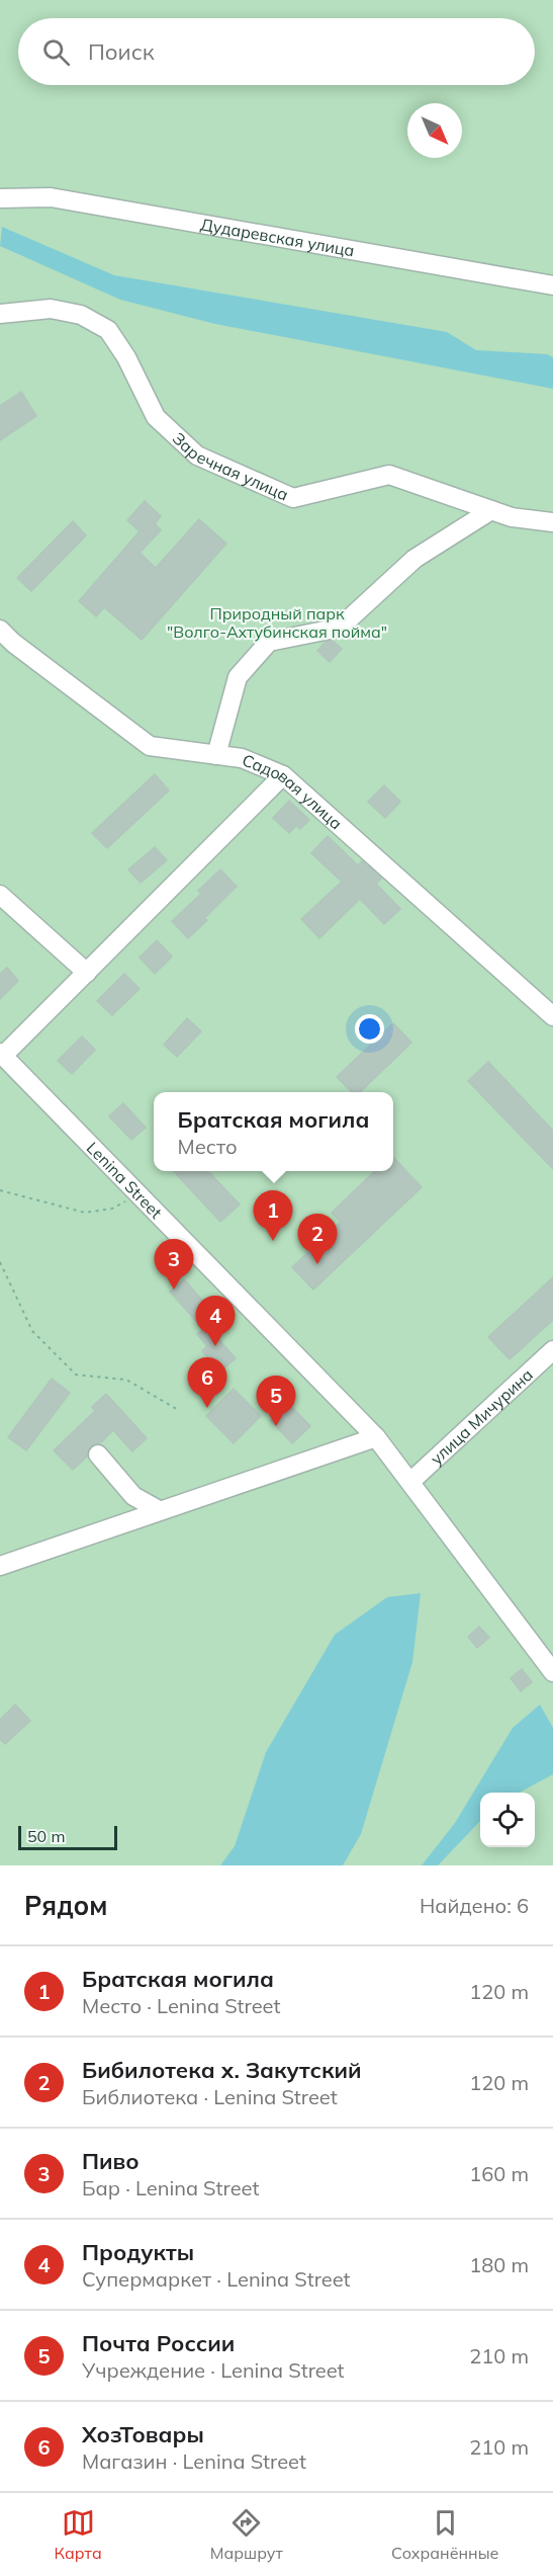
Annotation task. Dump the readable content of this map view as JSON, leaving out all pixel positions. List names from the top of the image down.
{
  "streets": {
    "street": [
      "Дударевская улица",
      "Заречная улица",
      "Садовая улица",
      "Lenina Street",
      "улица Мичурина"
    ]
  },
  "crossings": [
    ["Lenina Street", "улица Мичурина"]
  ],
  "parks": ["Природный парк \"Волго-Ахтубинская пойма\""],
  "scale_bar": "50 m",
  "north": "bottom right",
  "page": {
    "search": "Поиск",
    "popup": ["Братская могила", "Место"],
    "pins": [
      "1",
      "2",
      "3",
      "4",
      "6",
      "5"
    ],
    "scale": "50 m",
    "heading": ["Рядом", "Найдено: 6"],
    "list": [
      {
        "mark": "1",
        "name": "Братская могила",
        "note": "Место · Lenina Street",
        "value": "120 m"
      },
      {
        "mark": "2",
        "name": "Бибилотека х. Закутский",
        "note": "Библиотека · Lenina Street",
        "value": "120 m"
      },
      {
        "mark": "3",
        "name": "Пиво",
        "note": "Бар · Lenina Street",
        "value": "160 m"
      },
      {
        "mark": "4",
        "name": "Продукты",
        "note": "Супермаркет · Lenina Street",
        "value": "180 m"
      },
      {
        "mark": "5",
        "name": "Почта России",
        "note": "Учреждение · Lenina Street",
        "value": "210 m"
      },
      {
        "mark": "6",
        "name": "ХозТовары",
        "note": "Магазин · Lenina Street",
        "value": "210 m"
      }
    ],
    "nav": ["Карта", "Маршрут", "Сохранённые"]
  }
}
